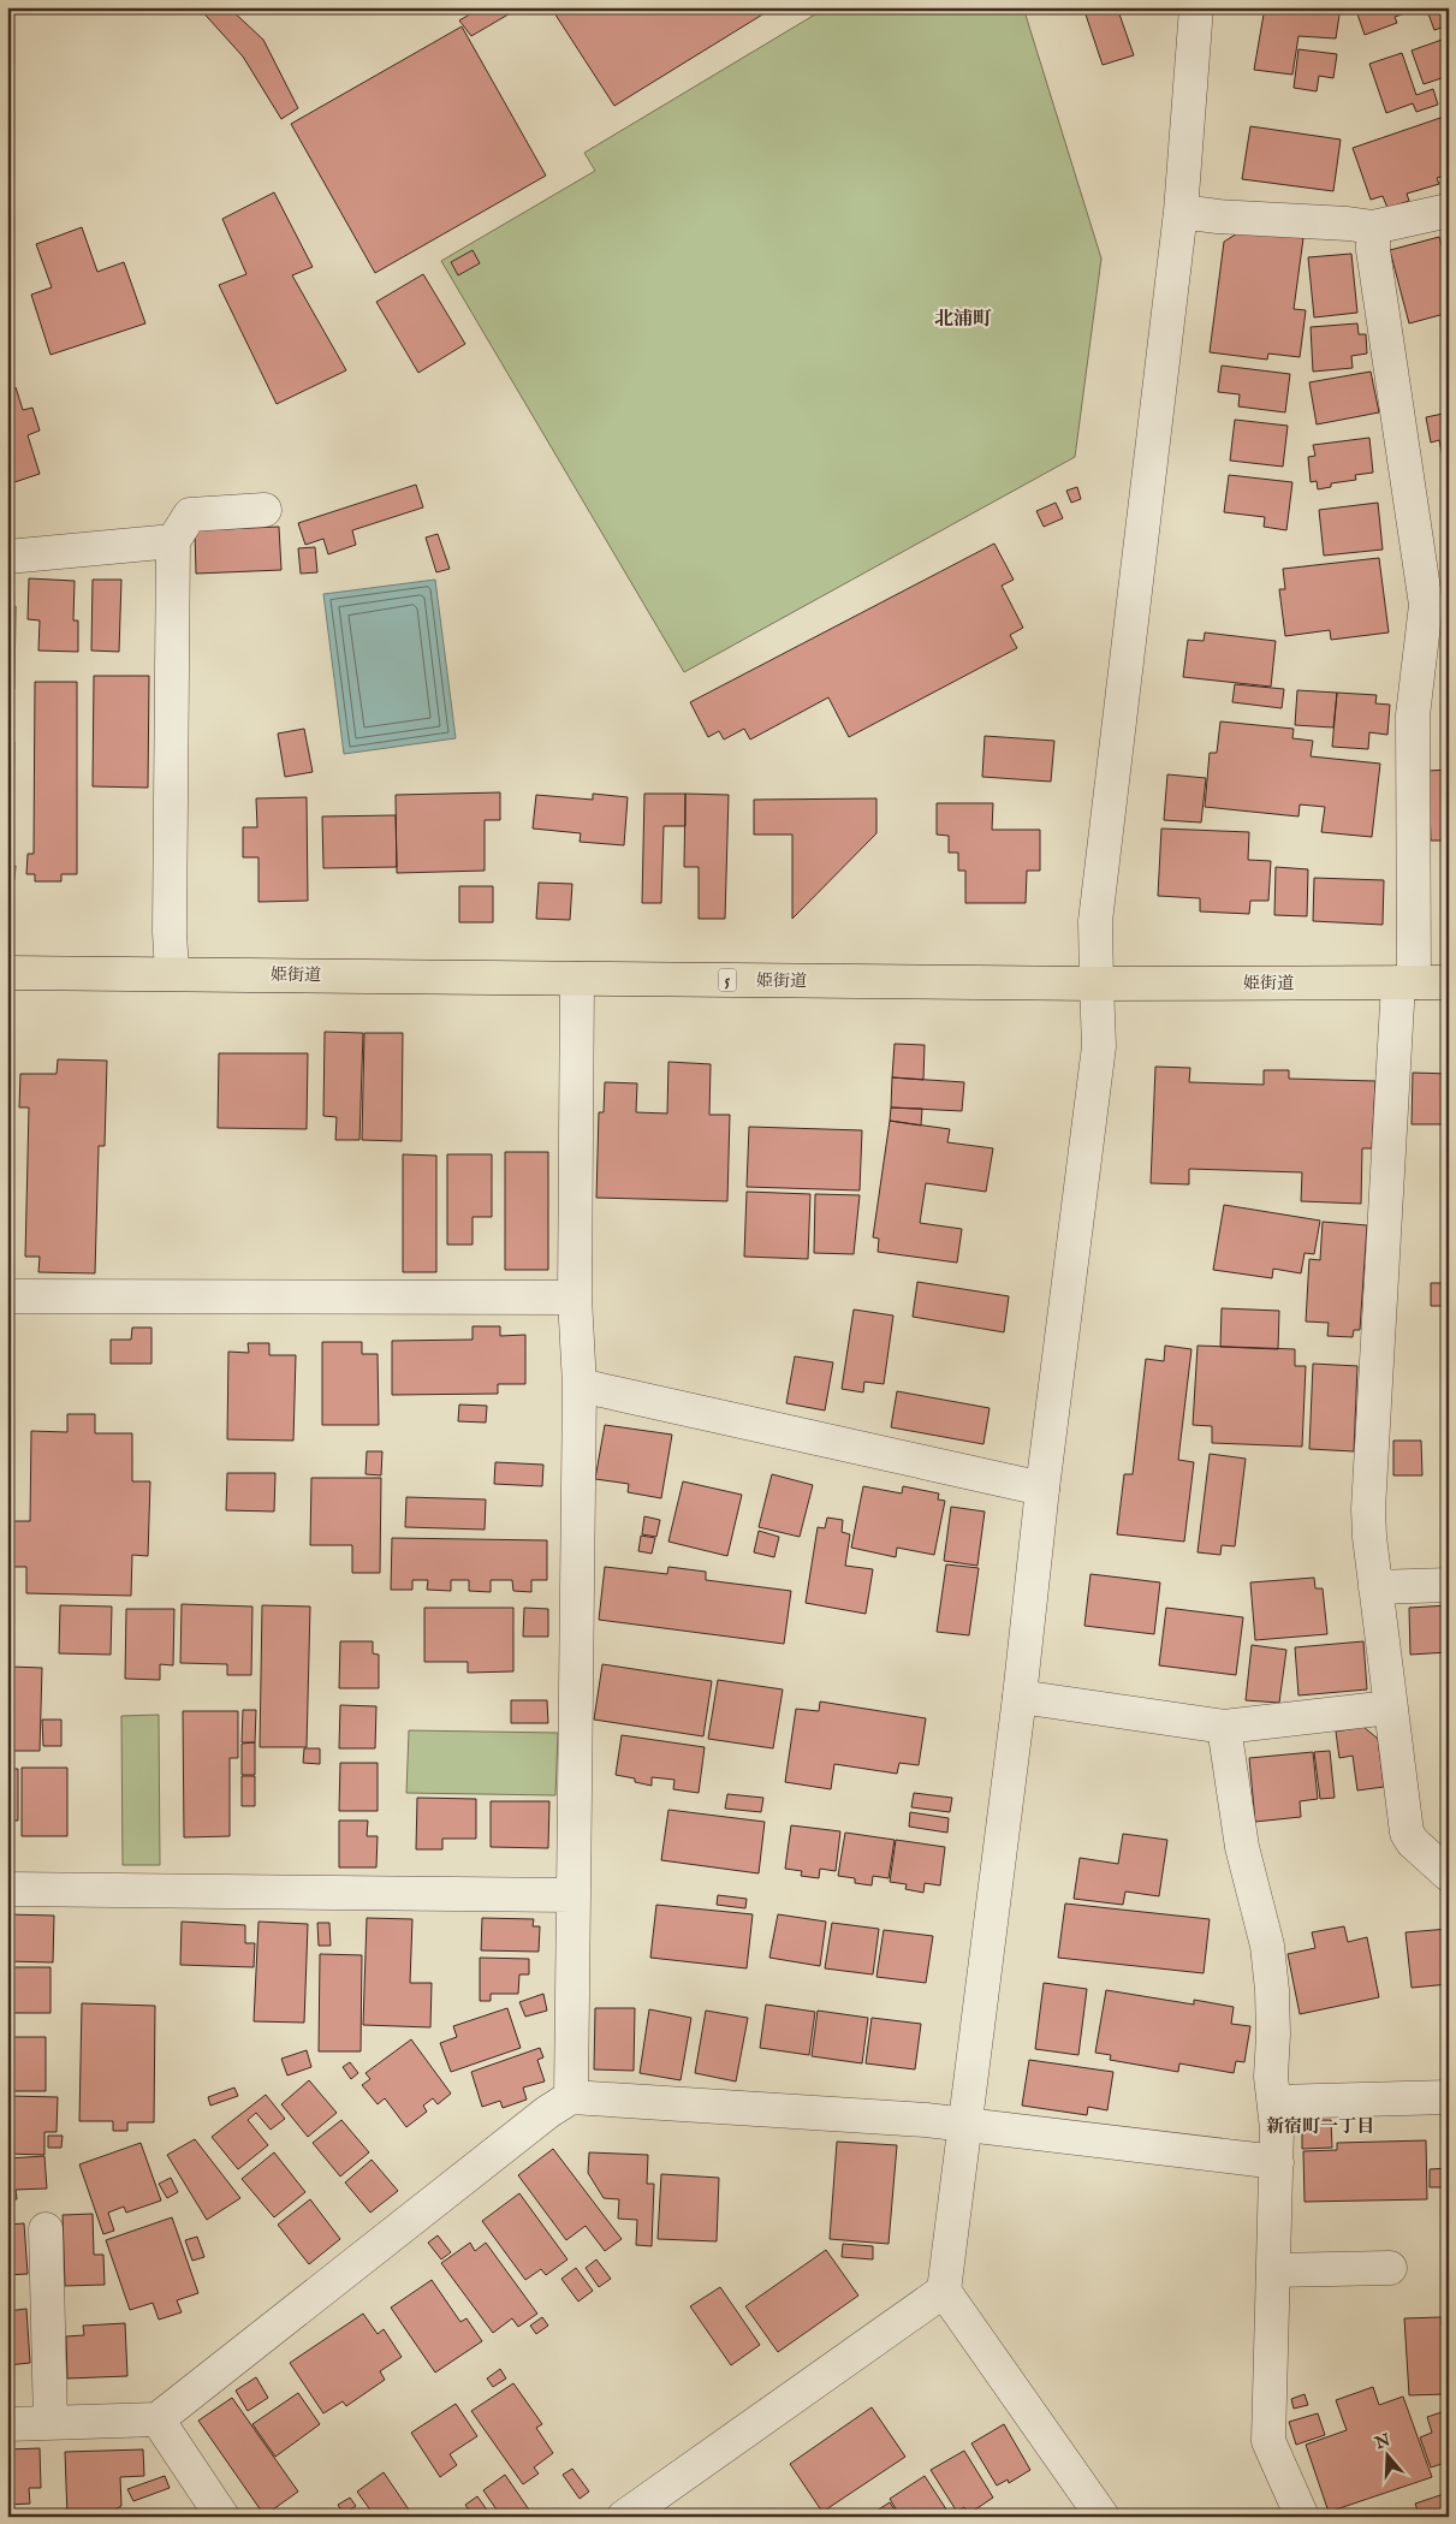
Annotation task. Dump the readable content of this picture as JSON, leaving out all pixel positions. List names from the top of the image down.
{
  "streets": {
    "main road": ["姫街道", "5"]
  },
  "districts": ["北浦町", "新宿町一丁目"],
  "north": "top"
}
